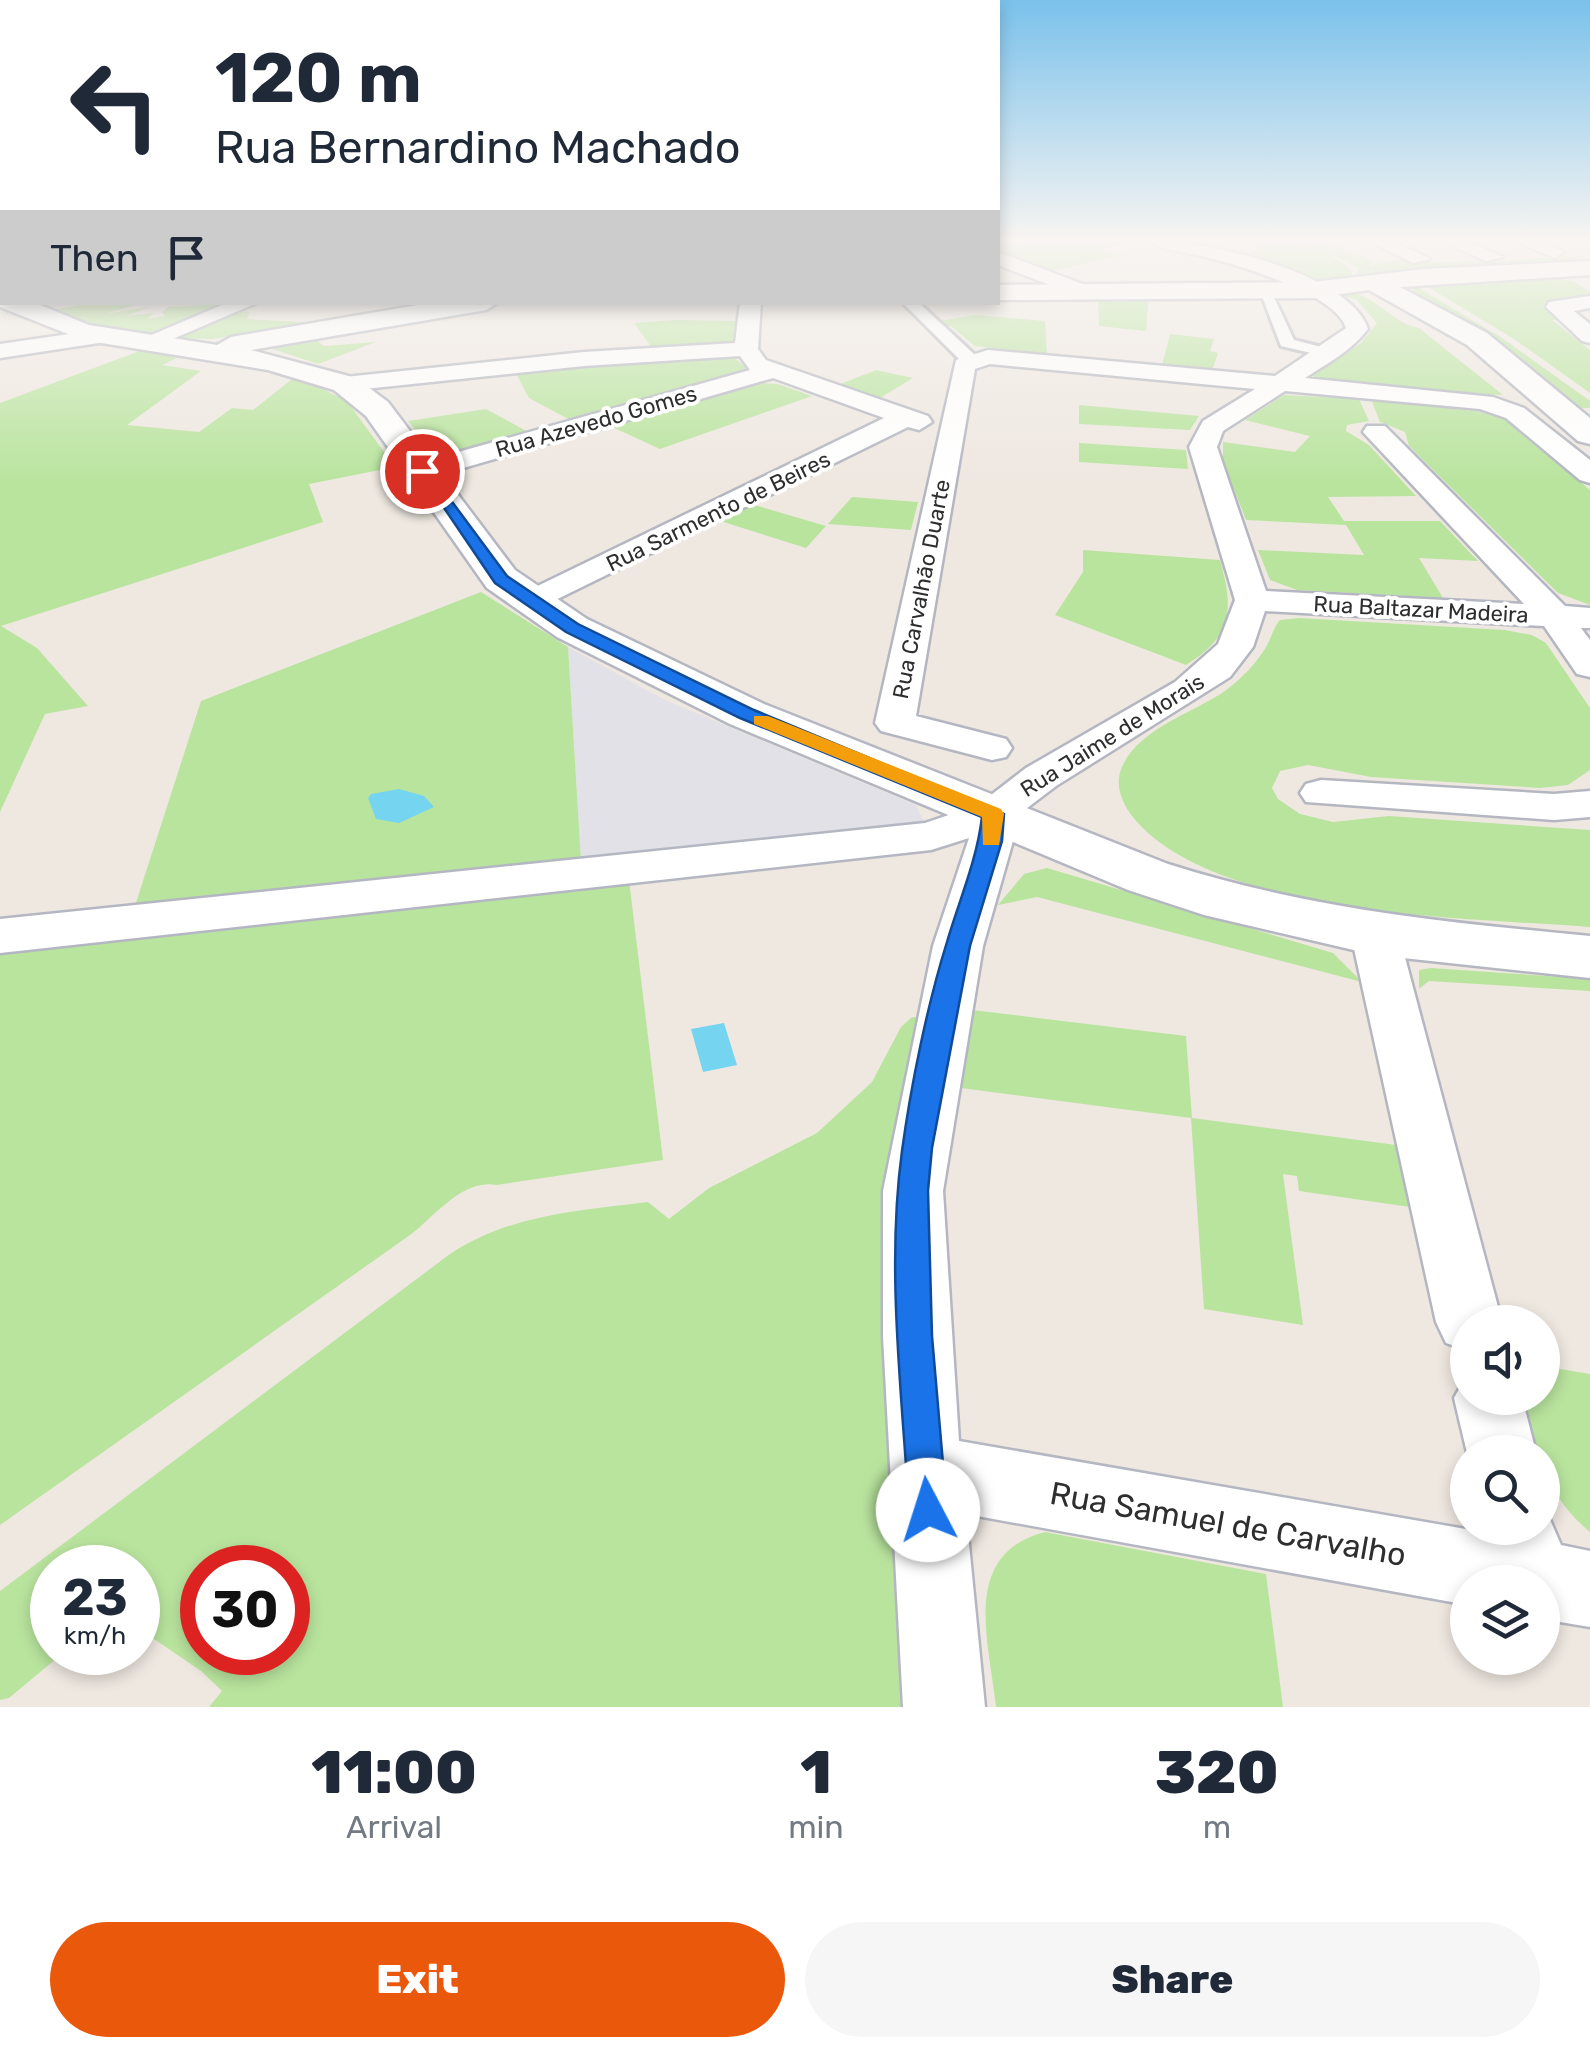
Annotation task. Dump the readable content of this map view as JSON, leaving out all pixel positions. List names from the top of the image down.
{
  "streets": {
    "street": [
      "Rua Azevedo Gomes",
      "Rua Sarmento de Beires",
      "Rua Carvalhão Duarte",
      "Rua Baltazar Madeira",
      "Rua Jaime de Morais",
      "Rua Samuel de Carvalho"
    ]
  },
  "crossings": [
    ["Rua Baltazar Madeira", "Rua Jaime de Morais"]
  ],
  "page": {
    "turn": ["120 m", "Rua Bernardino Machado"],
    "then": "Then",
    "speed": "23 km/h",
    "limit": "30",
    "eta": [
      "11:00",
      "Arrival",
      "1",
      "min",
      "320",
      "m"
    ],
    "buttons": ["Exit", "Share"]
  }
}
